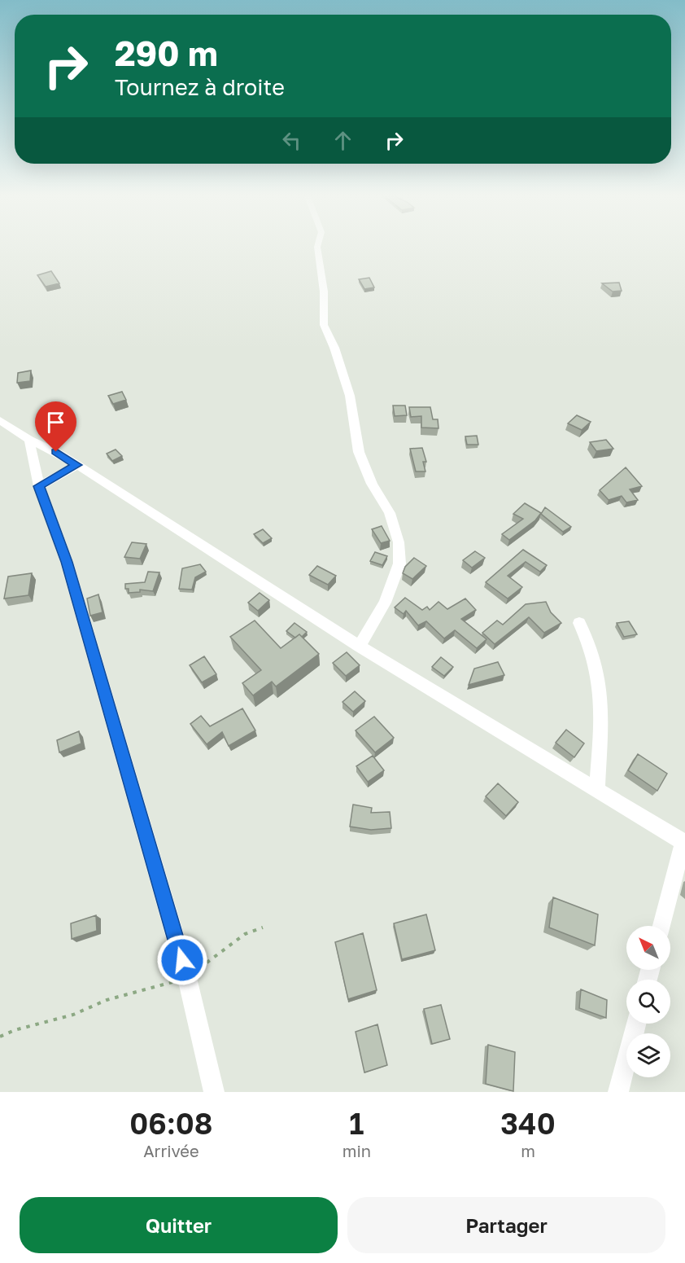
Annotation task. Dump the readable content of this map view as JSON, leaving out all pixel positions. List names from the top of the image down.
{
  "north": "top left",
  "page": {
    "turn": ["290 m", "Tournez à droite"],
    "eta": [
      "06:08",
      "Arrivée",
      "1",
      "min",
      "340",
      "m"
    ],
    "buttons": ["Quitter", "Partager"]
  }
}
